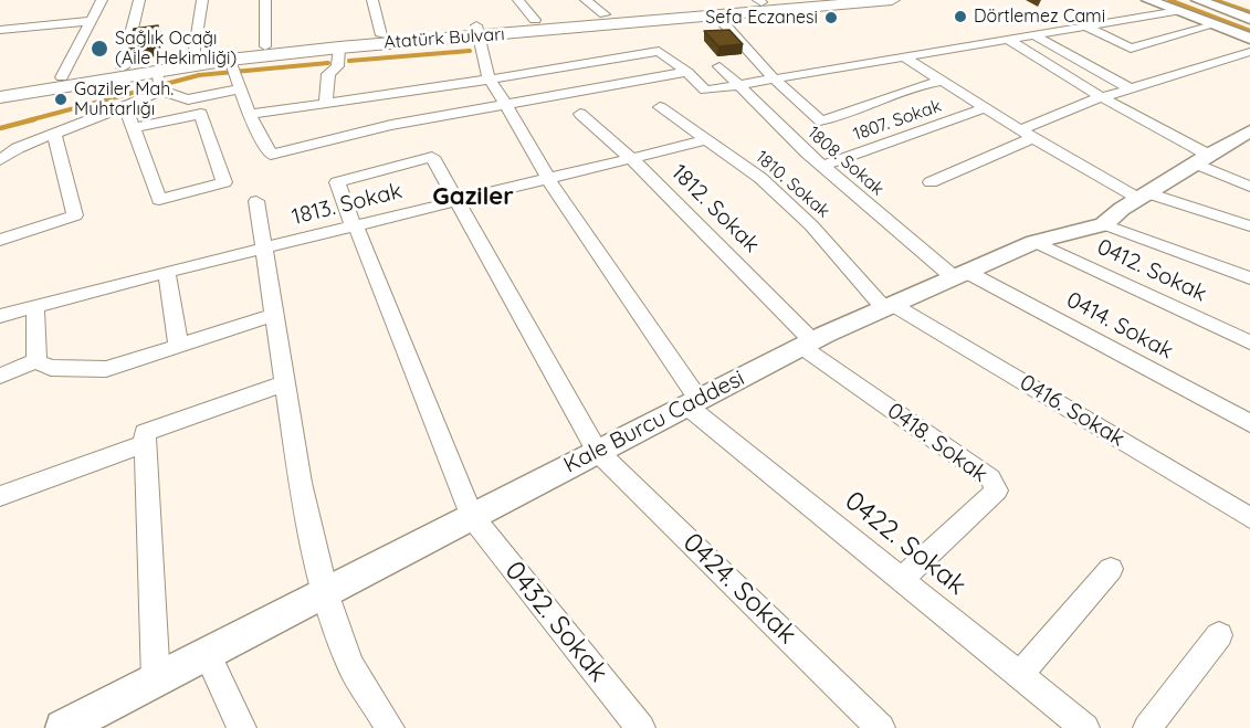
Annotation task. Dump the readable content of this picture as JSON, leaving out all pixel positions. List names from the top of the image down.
{
  "streets": {
    "main road": ["Atatürk Bulvarı"],
    "street": [
      "1807. Sokak",
      "1808. Sokak",
      "1810. Sokak",
      "1813. Sokak",
      "1812. Sokak",
      "0412. Sokak",
      "0414. Sokak",
      "0416. Sokak",
      "Kale Burcu Caddesi",
      "0418. Sokak",
      "0422. Sokak",
      "0424. Sokak",
      "0432. Sokak"
    ]
  },
  "crossings": [
    ["Atatürk Bulvarı", "0422. Sokak"],
    ["1807. Sokak", "1808. Sokak"],
    ["1808. Sokak", "0414. Sokak"],
    ["1808. Sokak", "Kale Burcu Caddesi"],
    ["1810. Sokak", "1813. Sokak"],
    ["1810. Sokak", "0416. Sokak"],
    ["1810. Sokak", "Kale Burcu Caddesi"],
    ["1813. Sokak", "1812. Sokak"],
    ["1813. Sokak", "0422. Sokak"],
    ["1813. Sokak", "0424. Sokak"],
    ["1813. Sokak", "0432. Sokak"],
    ["1812. Sokak", "Kale Burcu Caddesi"],
    ["1812. Sokak", "0418. Sokak"],
    ["0412. Sokak", "Kale Burcu Caddesi"],
    ["0414. Sokak", "Kale Burcu Caddesi"],
    ["0416. Sokak", "Kale Burcu Caddesi"],
    ["Kale Burcu Caddesi", "0418. Sokak"],
    ["Kale Burcu Caddesi", "0422. Sokak"],
    ["Kale Burcu Caddesi", "0424. Sokak"],
    ["Kale Burcu Caddesi", "0432. Sokak"],
    ["0418. Sokak", "0422. Sokak"],
    ["0424. Sokak", "0432. Sokak"]
  ],
  "districts": ["Gaziler"],
  "places": [
    "Dörtlemez Cami",
    "Sefa Eczanesi",
    "Sağlık Ocağı (Aile Hekimliği)",
    "Gaziler Mah. Muhtarlığı"
  ]
}
